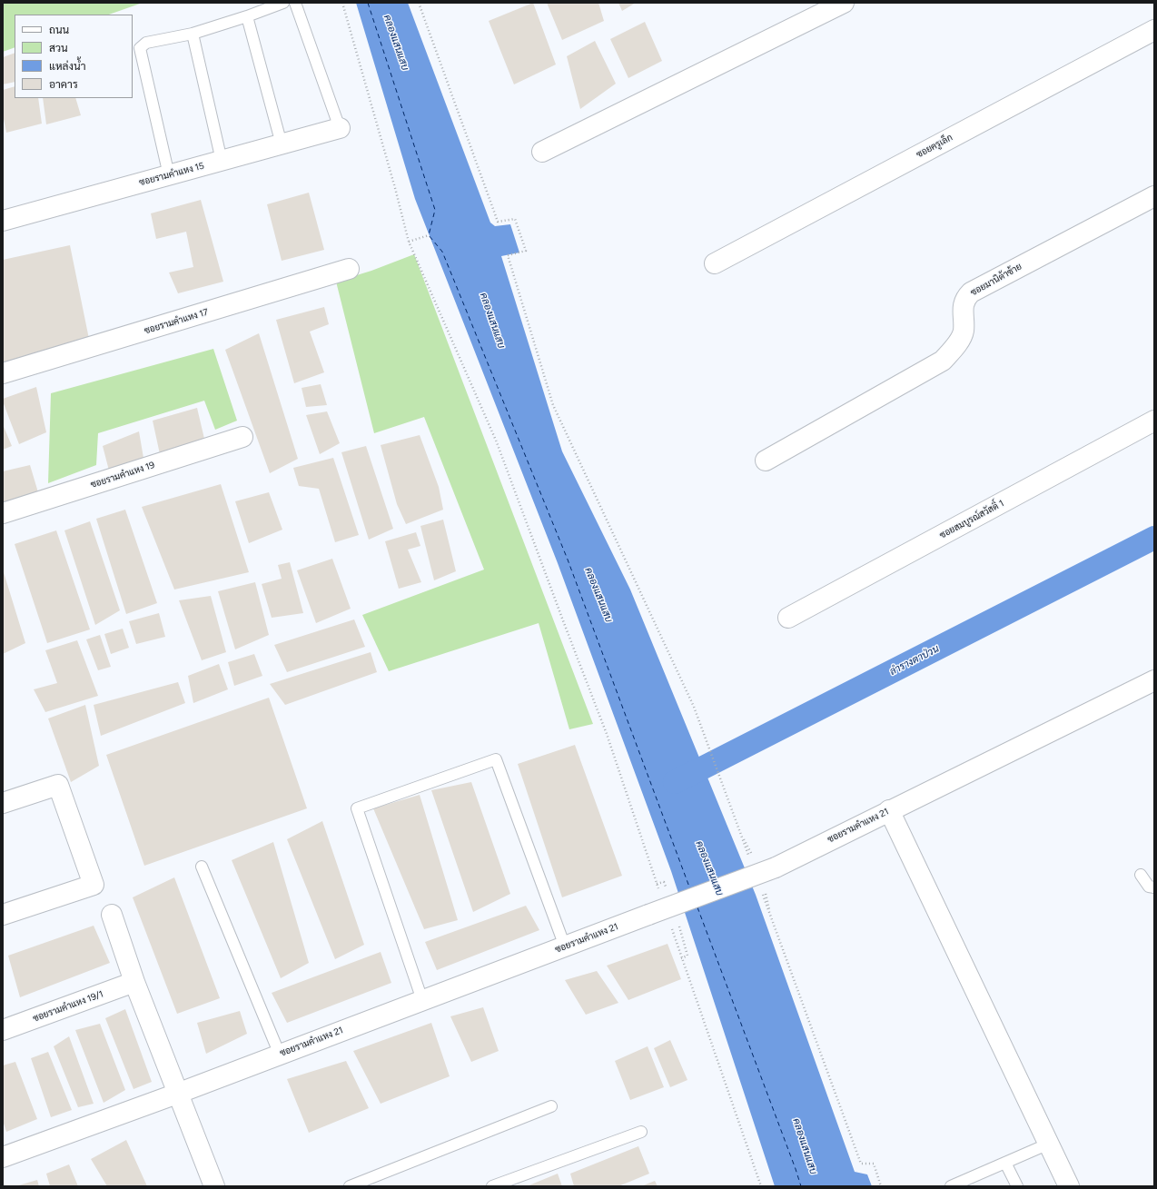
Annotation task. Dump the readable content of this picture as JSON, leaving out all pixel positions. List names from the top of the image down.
{
  "streets": {
    "street": [
      "ซอยครูเล็ก",
      "ซอยรามคำแหง 15",
      "ซอยมานิต้าซ้าย",
      "ซอยรามคำแหง 17",
      "ซอยรามคำแหง 19",
      "ซอยสมบูรณ์สวัสดิ์ 1",
      "ซอยรามคำแหง 21",
      "ซอยรามคำแหง 19/1"
    ]
  },
  "water": ["คลองแสนแสบ", "ลำรางตาป่วน"],
  "legend": [
    "ถนน",
    "สวน",
    "แหล่งน้ำ",
    "อาคาร"
  ]
}
